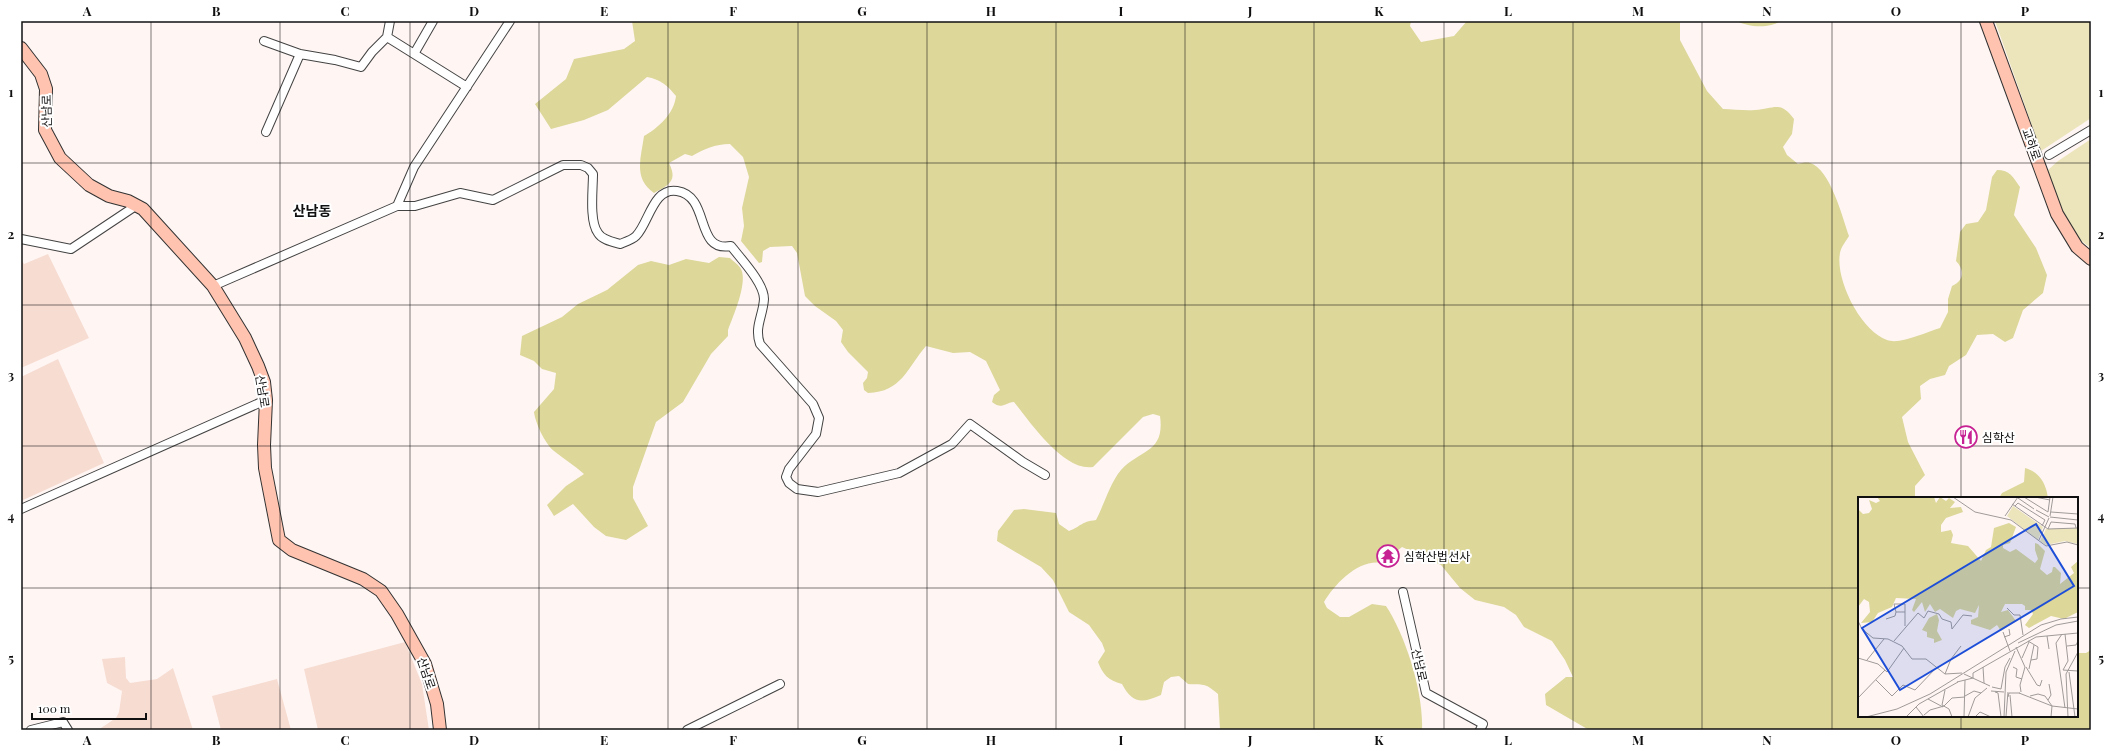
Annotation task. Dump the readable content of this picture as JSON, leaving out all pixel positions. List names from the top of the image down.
{
  "streets": {
    "street": ["산남로", "교하로"]
  },
  "districts": ["산남동"],
  "places": {
    "restaurant": ["심학산"],
    "temple": ["심학산법선사"]
  },
  "scale_bar": "100 m",
  "grid": {
    "columns": [
      "A",
      "B",
      "C",
      "D",
      "E",
      "F",
      "G",
      "H",
      "I",
      "J",
      "K",
      "L",
      "M",
      "N",
      "O",
      "P"
    ],
    "rows": [
      "1",
      "2",
      "3",
      "4",
      "5"
    ]
  }
}
